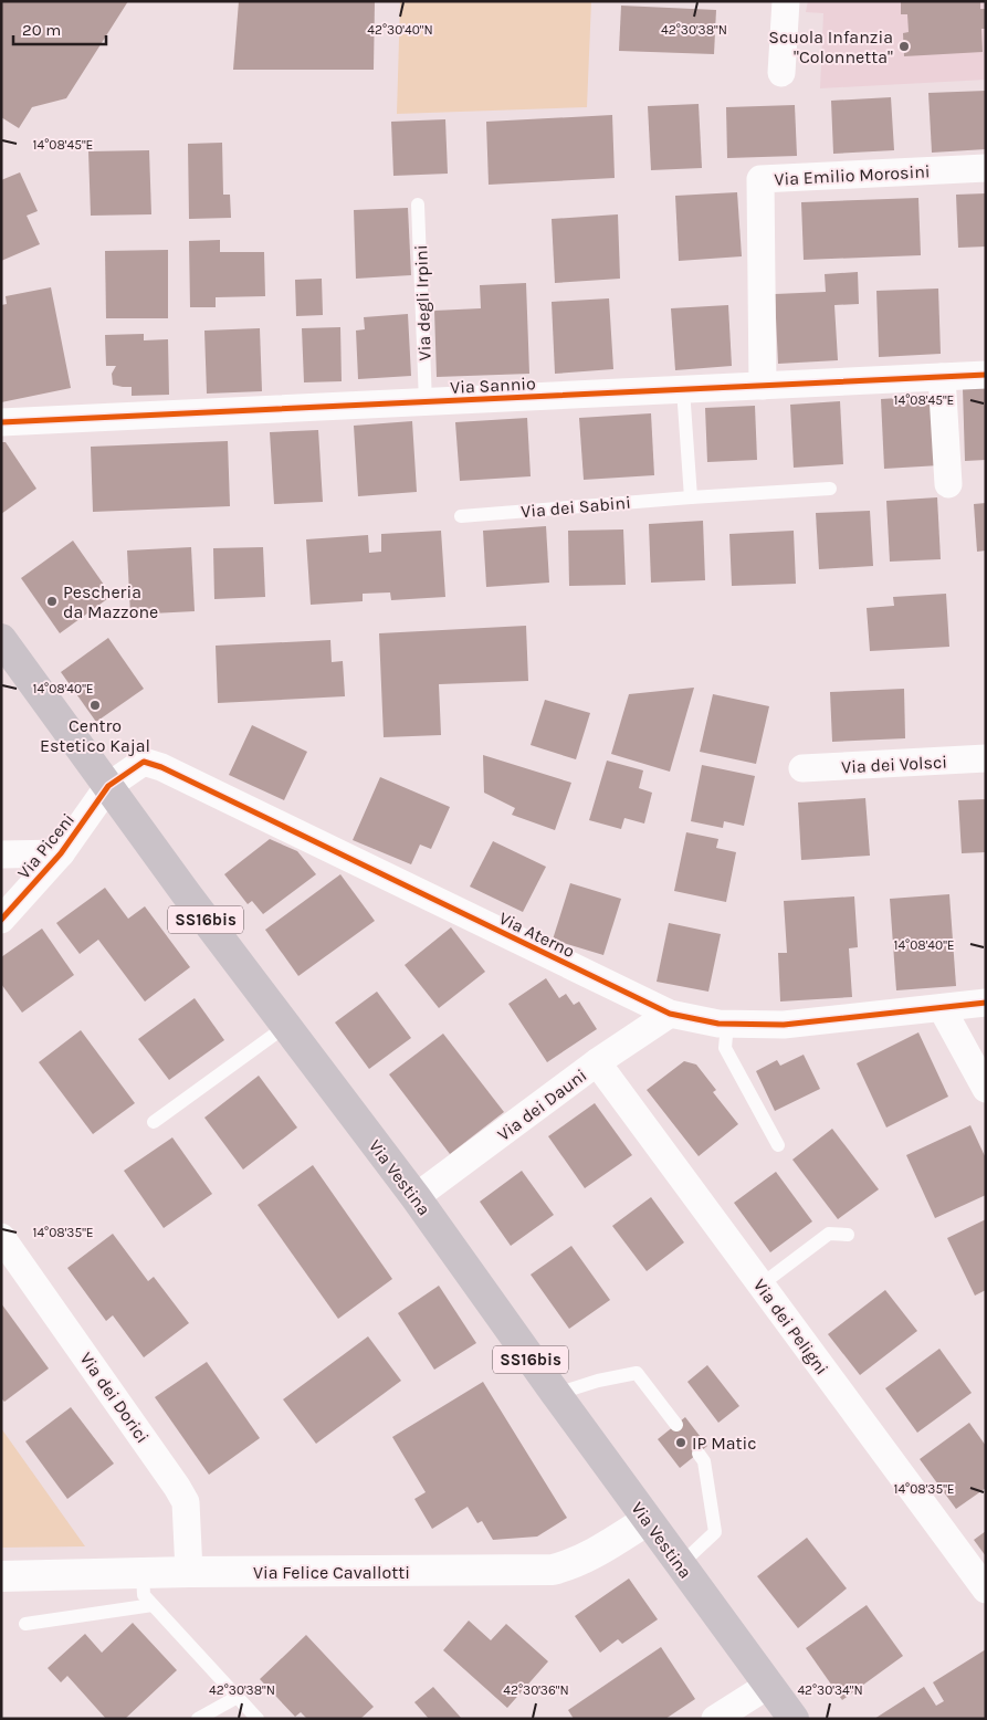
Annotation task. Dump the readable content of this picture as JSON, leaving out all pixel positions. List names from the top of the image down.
{
  "streets": {
    "main road": ["SS16bis", "Via Vestina", "Via Felice Cavallotti"],
    "street": [
      "Via Emilio Morosini",
      "Via Sannio",
      "Via dei Volsci",
      "Via Piceni",
      "Via Aterno",
      "Via dei Dauni",
      "Via dei Peligni",
      "Via dei Dorici"
    ],
    "lane": ["Via degli Irpini", "Via dei Sabini"]
  },
  "crossings": [
    ["Via Emilio Morosini", "Via Sannio"],
    ["Via degli Irpini", "Via Sannio"],
    ["Via Piceni", "Via Aterno"],
    ["Via Piceni", "Via Vestina"],
    ["Via Aterno", "Via dei Dauni"],
    ["Via Aterno", "Via Vestina"],
    ["Via dei Dauni", "Via Vestina"],
    ["Via dei Dauni", "Via dei Peligni"],
    ["Via Vestina", "Via Felice Cavallotti"],
    ["Via dei Dorici", "Via Felice Cavallotti"]
  ],
  "places": [
    "Scuola Infanzia \"Colonnetta\"",
    "Pescheria da Mazzone",
    "Centro Estetico Kajal",
    "IP Matic"
  ],
  "scale_bar": "20 m",
  "coordinates": [
    "42°30'40\"N",
    "42°30'38\"N",
    "14°08'45\"E",
    "14°08'40\"E",
    "14°08'35\"E",
    "42°30'36\"N",
    "42°30'34\"N"
  ]
}
